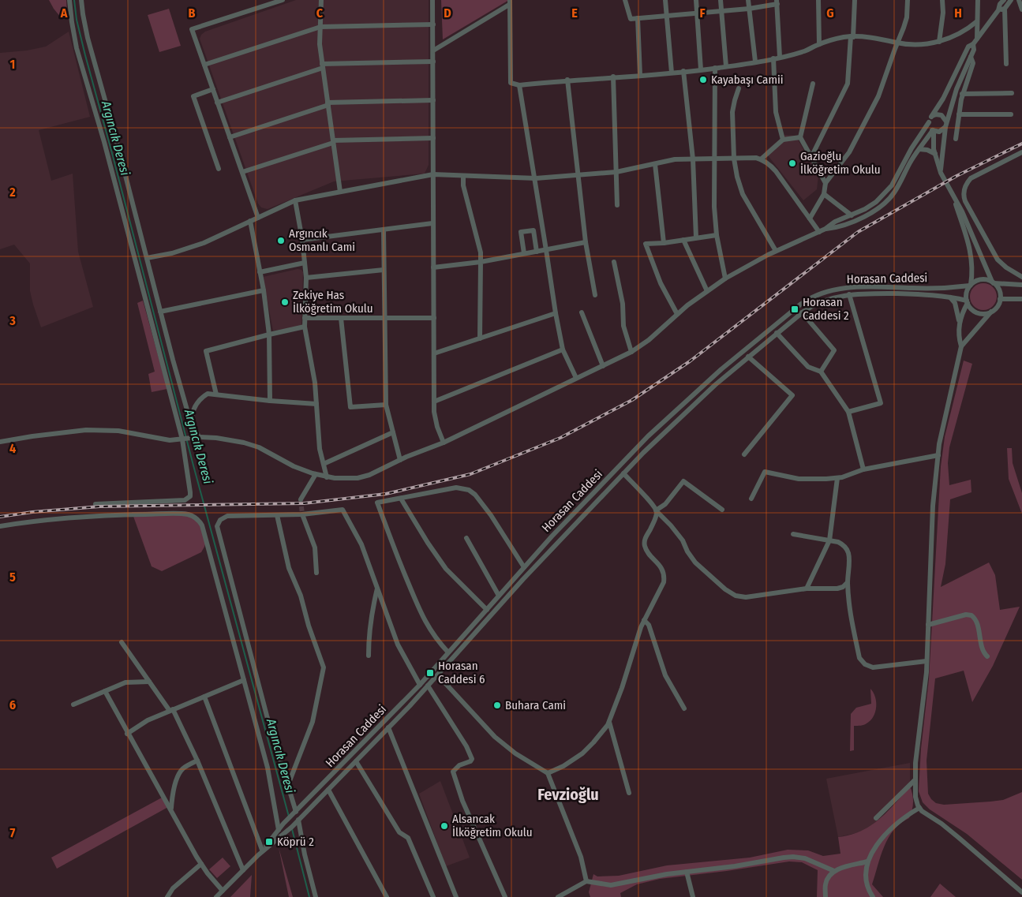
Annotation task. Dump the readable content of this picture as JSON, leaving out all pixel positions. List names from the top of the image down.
{
  "streets": {
    "street": ["Horasan Caddesi"]
  },
  "districts": ["Fevzioğlu"],
  "water": ["Argıncık Deresi"],
  "places": {
    "other": [
      "Kayabaşı Camii",
      "Gazioğlu İlköğretim Okulu",
      "Argıncık Osmanlı Cami",
      "Zekiye Has İlköğretim Okulu",
      "Buhara Cami",
      "Alsancak İlköğretim Okulu"
    ],
    "transit": ["Horasan Caddesi 2", "Horasan Caddesi 6", "Köprü 2"]
  },
  "grid": {
    "columns": [
      "A",
      "B",
      "C",
      "D",
      "E",
      "F",
      "G",
      "H"
    ],
    "rows": [
      "1",
      "2",
      "3",
      "4",
      "5",
      "6",
      "7"
    ]
  }
}
